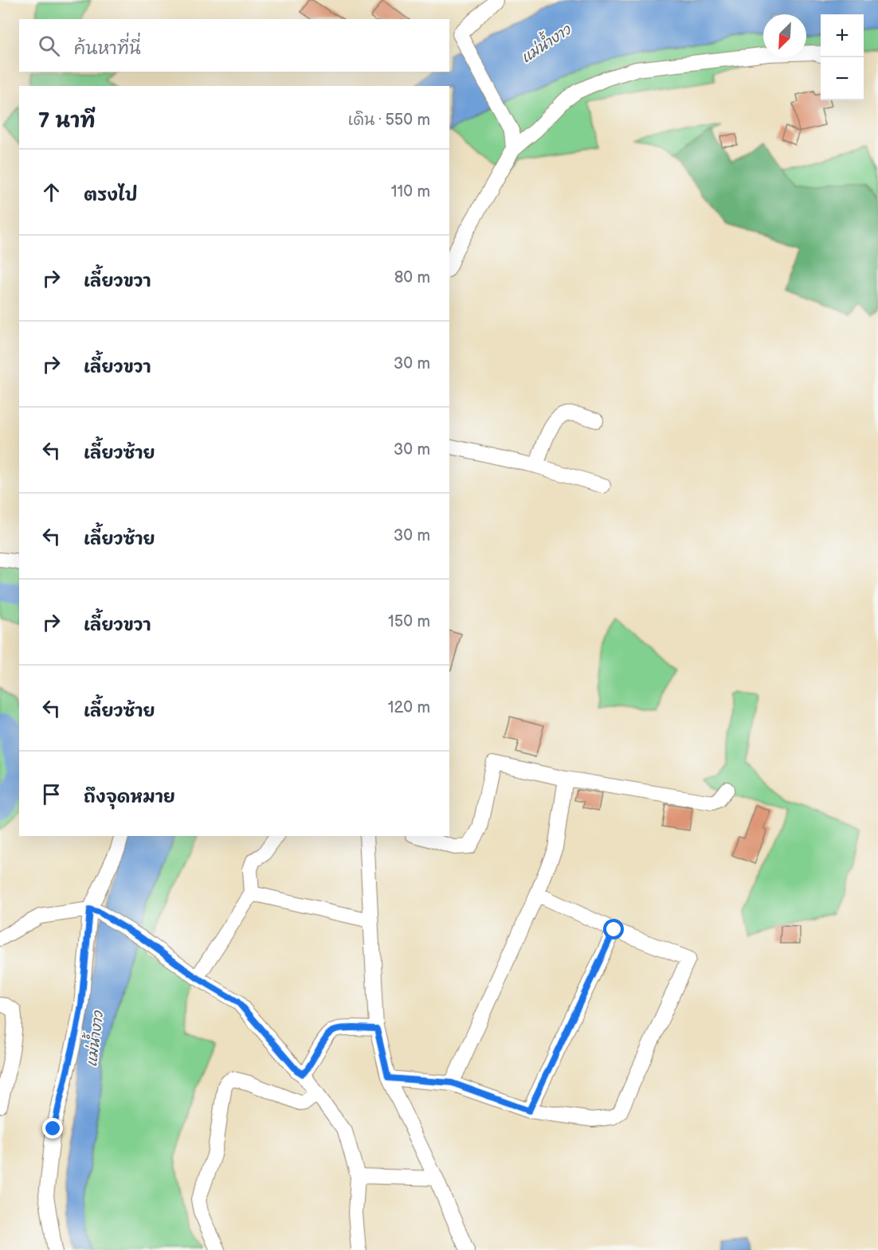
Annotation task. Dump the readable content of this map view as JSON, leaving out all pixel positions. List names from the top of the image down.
{
  "water": ["แม่น้ำงาว"],
  "north": "bottom left",
  "page": {
    "map_buttons": ["+", "−"],
    "search": "ค้นหาที่นี่",
    "heading": ["7 นาที", "เดิน · 550 m"],
    "list": [
      ["ตรงไป", "110 m"],
      ["เลี้ยวขวา", "80 m"],
      ["เลี้ยวขวา", "30 m"],
      ["เลี้ยวซ้าย", "30 m"],
      ["เลี้ยวซ้าย", "30 m"],
      ["เลี้ยวขวา", "150 m"],
      ["เลี้ยวซ้าย", "120 m"],
      "ถึงจุดหมาย"
    ]
  }
}
